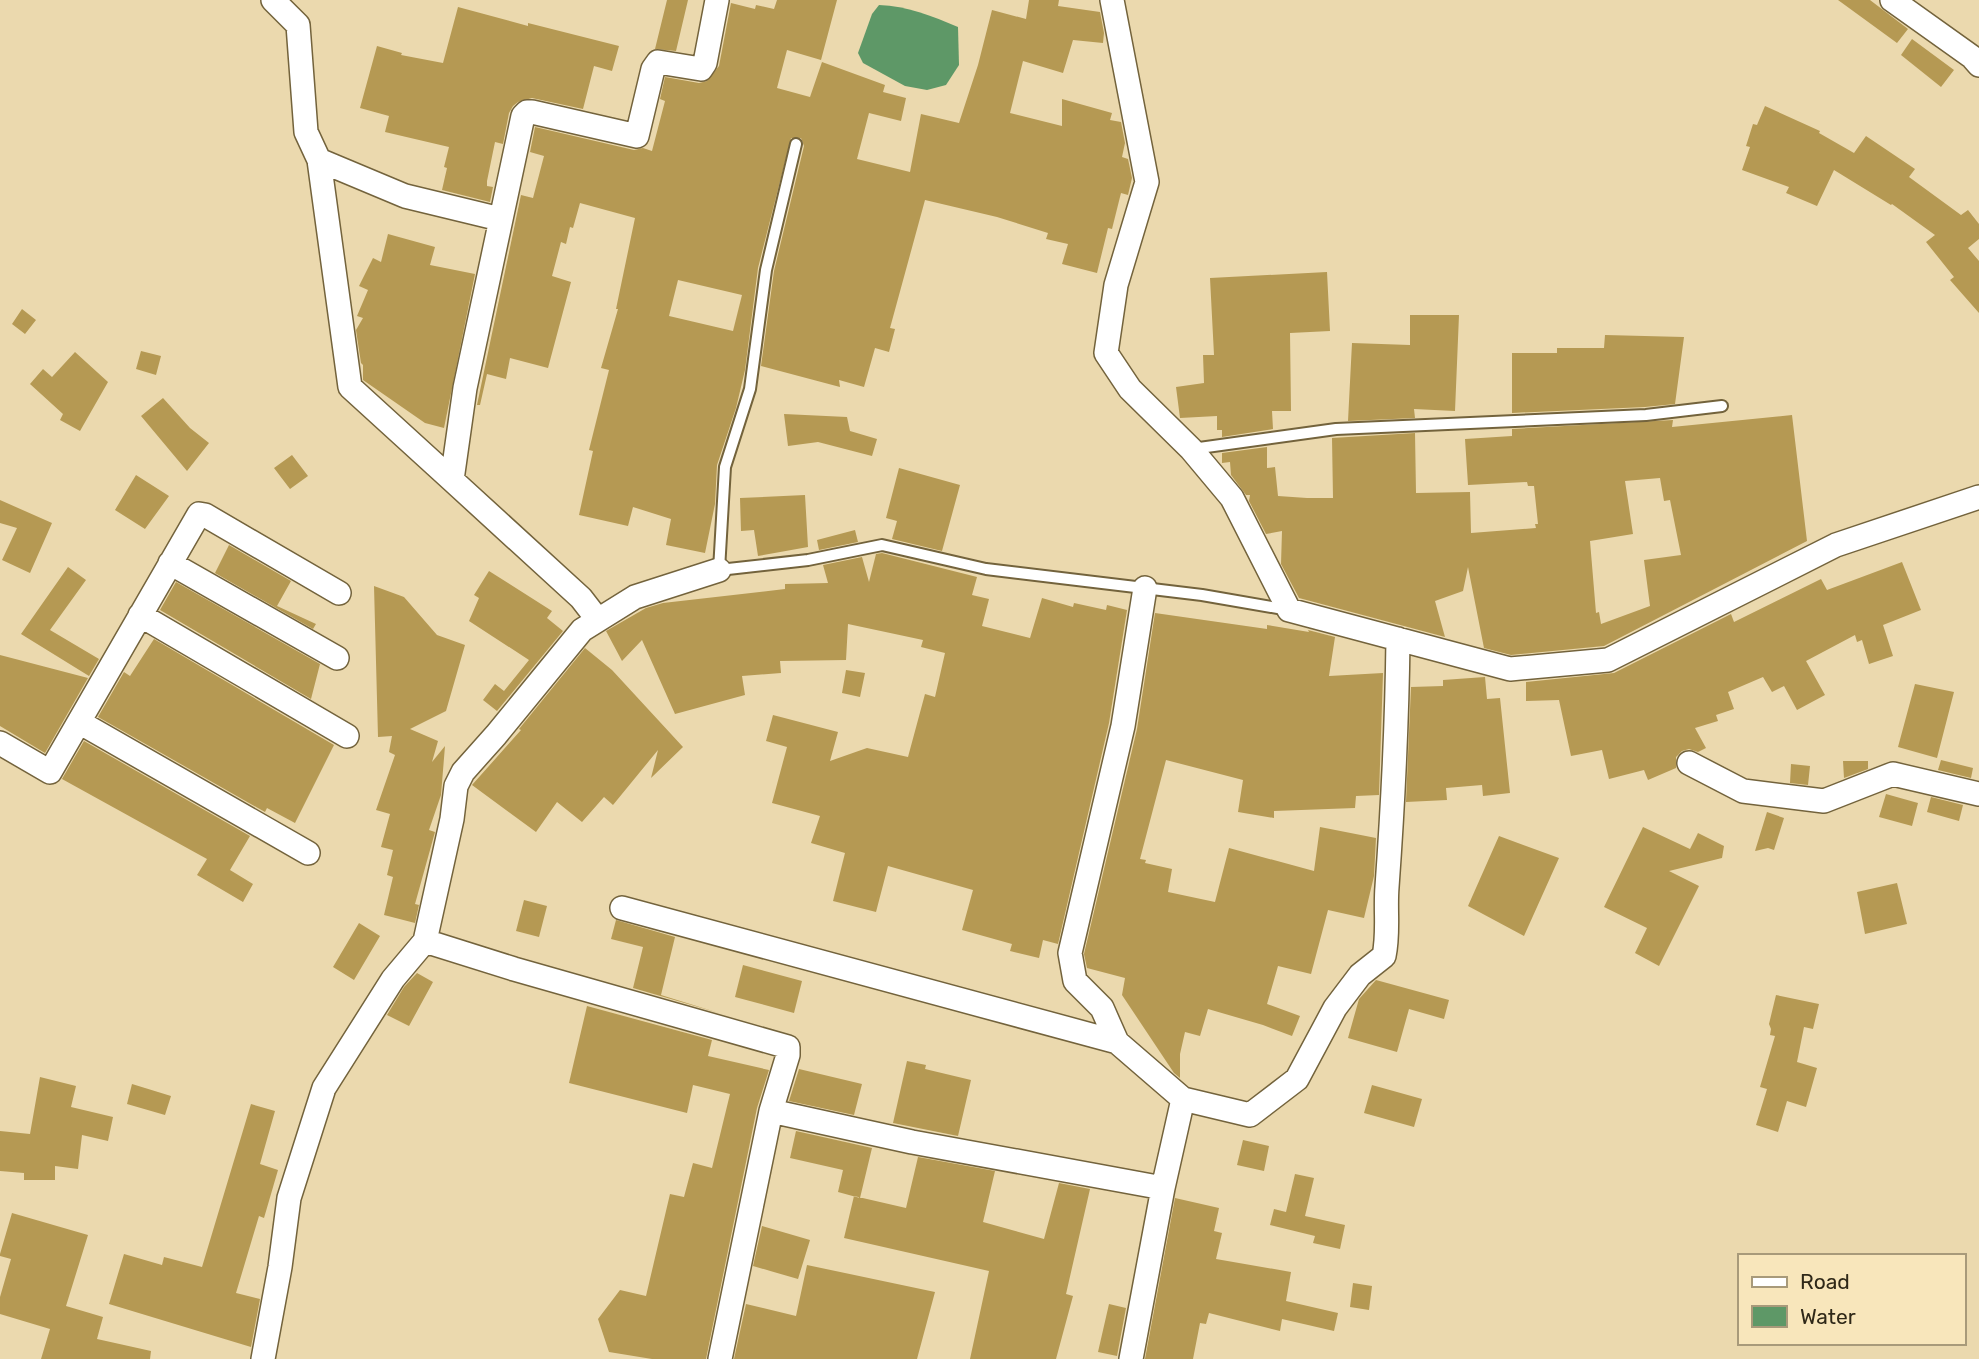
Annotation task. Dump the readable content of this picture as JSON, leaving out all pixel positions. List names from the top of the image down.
{
  "legend": ["Road", "Water"]
}
